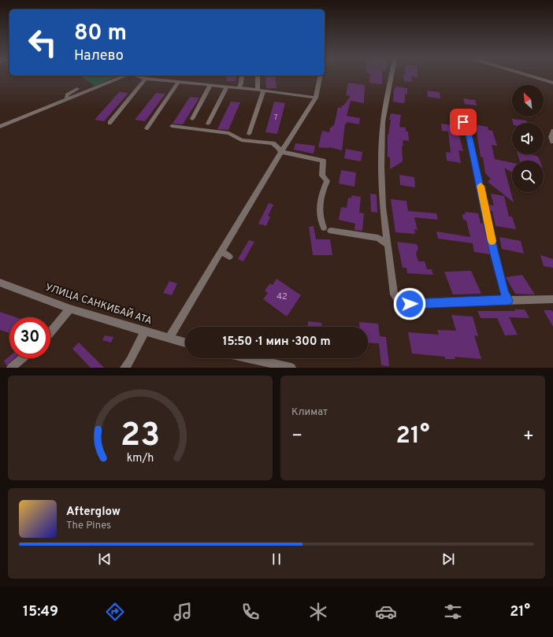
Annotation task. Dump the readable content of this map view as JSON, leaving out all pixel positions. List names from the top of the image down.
{
  "streets": {
    "street": ["УЛИЦА САНКИБАЙ АТА"]
  },
  "house_numbers": ["7", "42"],
  "north": "top left",
  "page": {
    "turn": ["80 m", "Налево"],
    "limit": "30",
    "trip": "15:50 · 1 мин · 300 m",
    "tile": "Климат",
    "heat": ["−", "21°", "+"],
    "song": ["Afterglow", "The Pines"],
    "tabs": ["15:49", "21°"],
    "gauge": ["23", "km/h"]
  }
}
